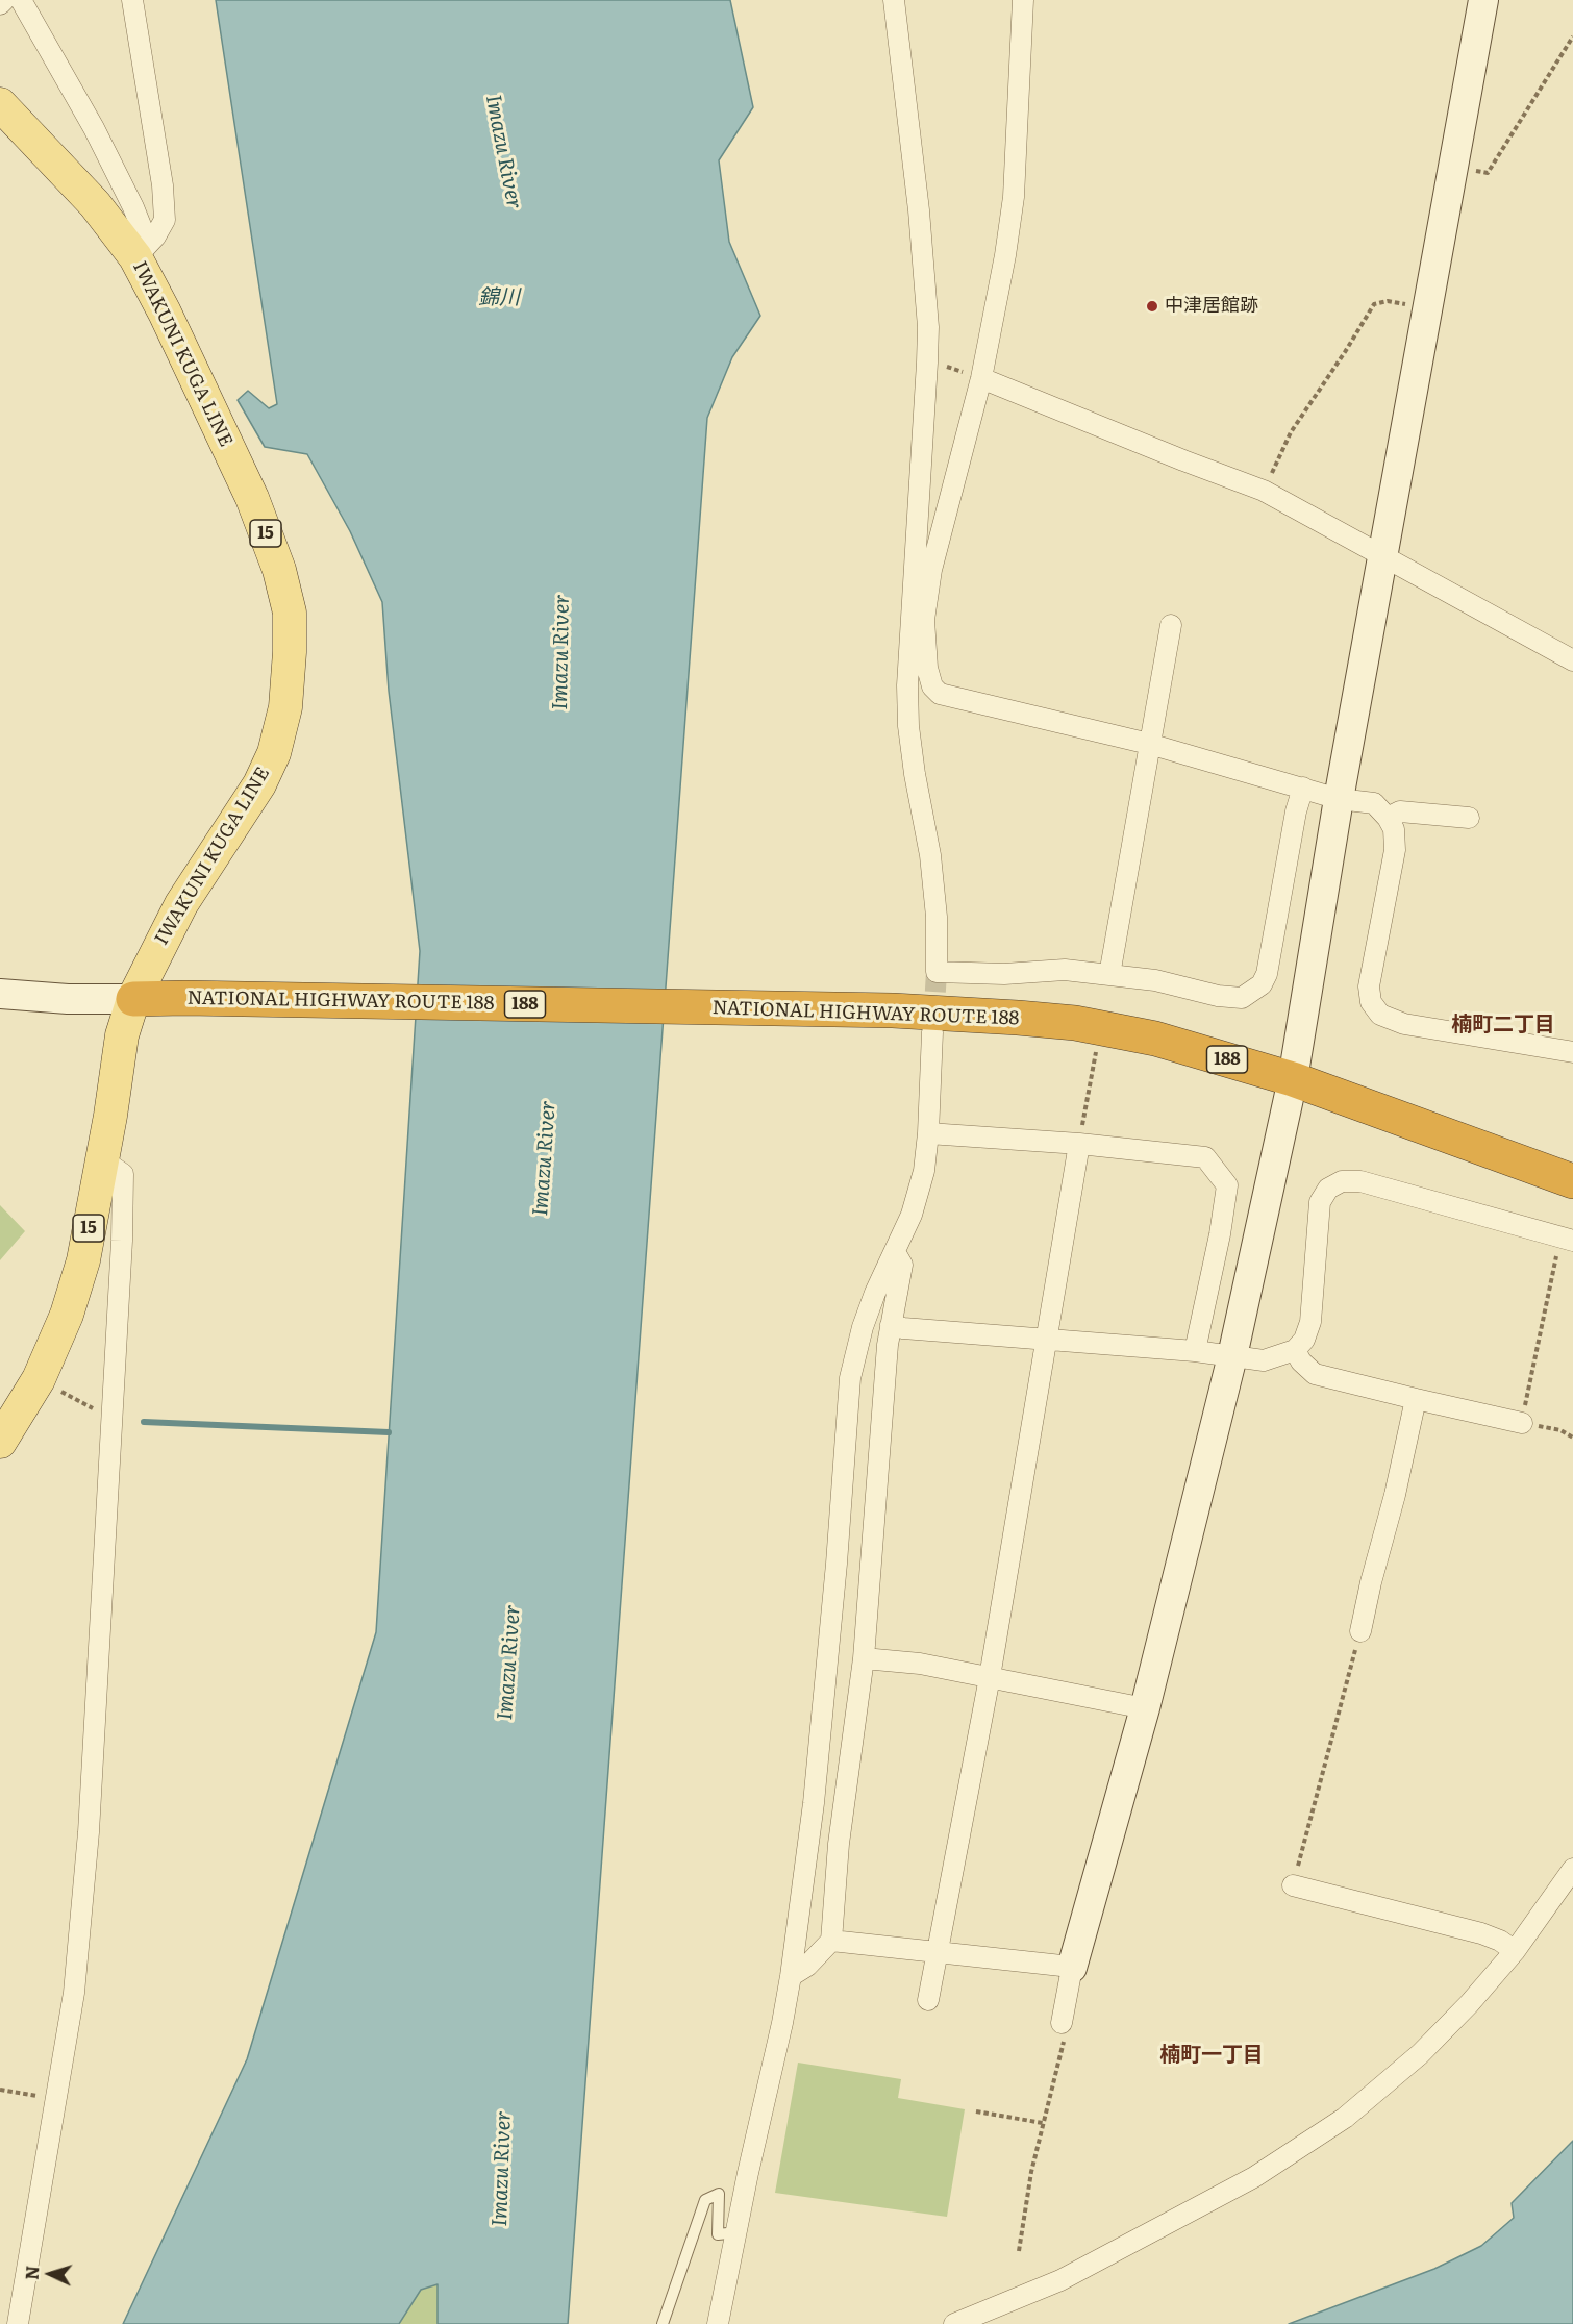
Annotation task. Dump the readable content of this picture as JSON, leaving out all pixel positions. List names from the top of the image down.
{
  "streets": {
    "highway": ["NATIONAL HIGHWAY ROUTE 188", "188"],
    "main road": ["IWAKUNI KUGA LINE", "15"]
  },
  "crossings": [
    ["IWAKUNI KUGA LINE", "NATIONAL HIGHWAY ROUTE 188"]
  ],
  "districts": ["楠町二丁目", "楠町一丁目"],
  "water": ["Imazu River", "錦川"],
  "places": ["中津居館跡"],
  "north": "left"
}
